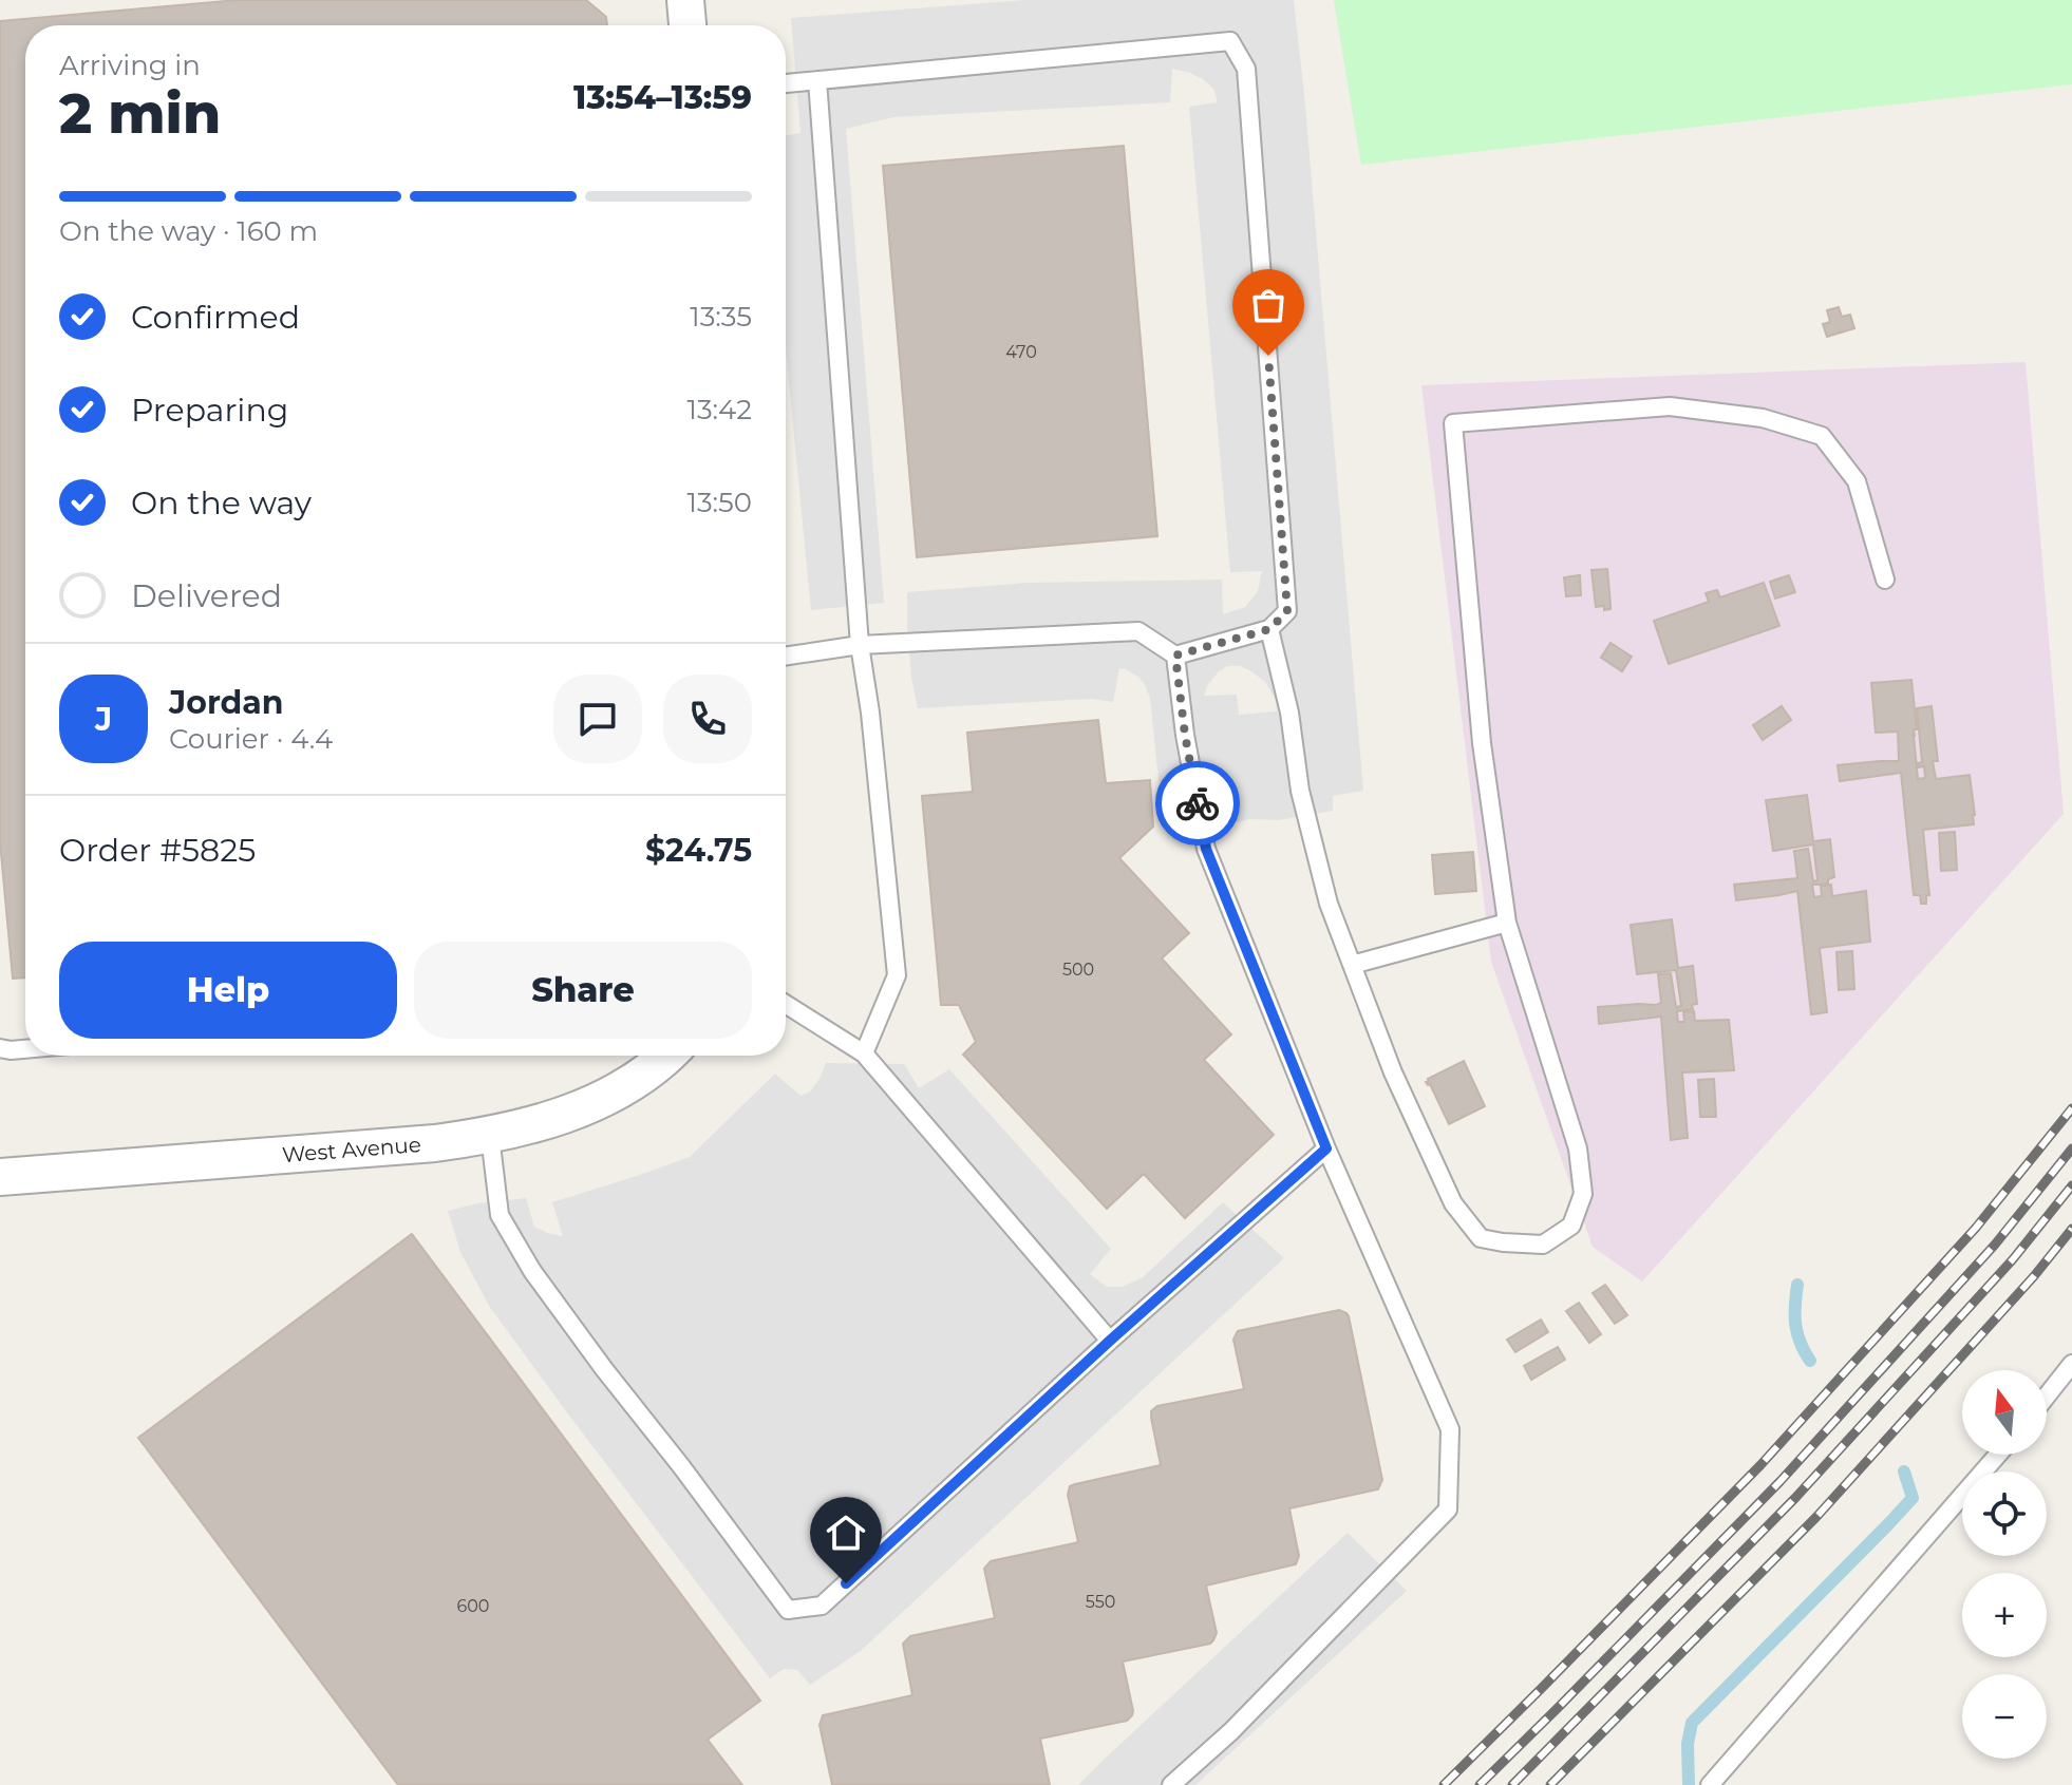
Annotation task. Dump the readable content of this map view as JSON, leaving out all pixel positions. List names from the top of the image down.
{
  "streets": {
    "street": ["West Avenue"]
  },
  "house_numbers": [
    "470",
    "500",
    "550",
    "600"
  ],
  "north": "top",
  "page": {
    "heading": ["2 min", "Arriving in", "13:54–13:59"],
    "panel": [
      "Jordan",
      "Courier · 4.4",
      "Order #5825",
      "$24.75"
    ],
    "bar": "On the way · 160 m",
    "list": [
      ["Confirmed", "13:35"],
      ["Preparing", "13:42"],
      ["On the way", "13:50"],
      "Delivered"
    ],
    "round": "J",
    "buttons": ["Help", "Share"],
    "map_buttons": ["+", "−"]
  }
}
